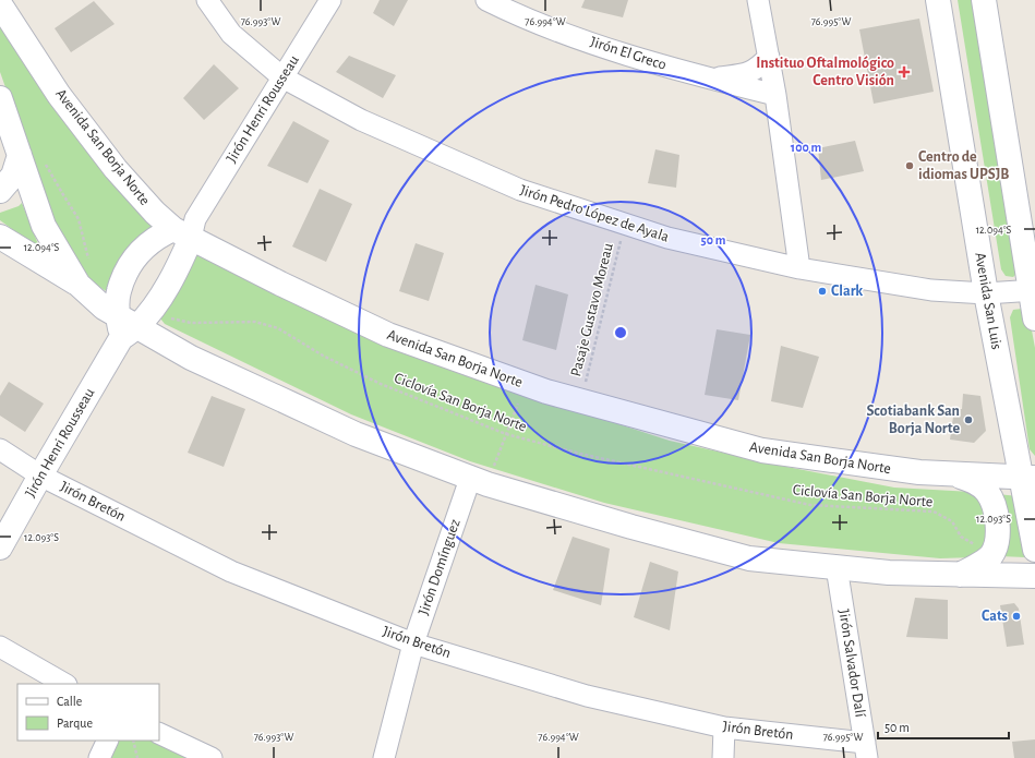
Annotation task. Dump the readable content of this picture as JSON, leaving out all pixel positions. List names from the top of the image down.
{
  "streets": {
    "main road": ["Jirón Henri Rousseau", "Avenida San Borja Norte", "Avenida San Luis"],
    "street": [
      "Jirón El Greco",
      "Jirón Pedro López de Ayala",
      "Jirón Bretón",
      "Jirón Domínguez",
      "Jirón Salvador Dalí"
    ],
    "path": ["Pasaje Gustavo Moreau", "Ciclovía San Borja Norte"]
  },
  "crossings": [
    ["Jirón Henri Rousseau", "Avenida San Borja Norte"],
    ["Jirón Henri Rousseau", "Jirón Pedro López de Ayala"],
    ["Jirón Henri Rousseau", "Ciclovía San Borja Norte"],
    ["Jirón Henri Rousseau", "Jirón Bretón"],
    ["Avenida San Borja Norte", "Avenida San Luis"],
    ["Avenida San Borja Norte", "Pasaje Gustavo Moreau"],
    ["Jirón Pedro López de Ayala", "Avenida San Luis"],
    ["Jirón Pedro López de Ayala", "Pasaje Gustavo Moreau"],
    ["Jirón Bretón", "Jirón Domínguez"],
    ["Jirón Bretón", "Jirón Salvador Dalí"]
  ],
  "places": {
    "health": ["Instituo Oftalmológico Centro Visión"],
    "other": [
      "Centro de idiomas UPSJB",
      "Clark",
      "Scotiabank San Borja Norte",
      "Cats"
    ]
  },
  "legend": ["Calle", "Parque"],
  "scale_bar": "50 m",
  "coordinates": [
    "76.993°W",
    "76.994°W",
    "76.995°W",
    "12.094°S",
    "12.093°S"
  ],
  "rings": ["100 m", "50 m"]
}
